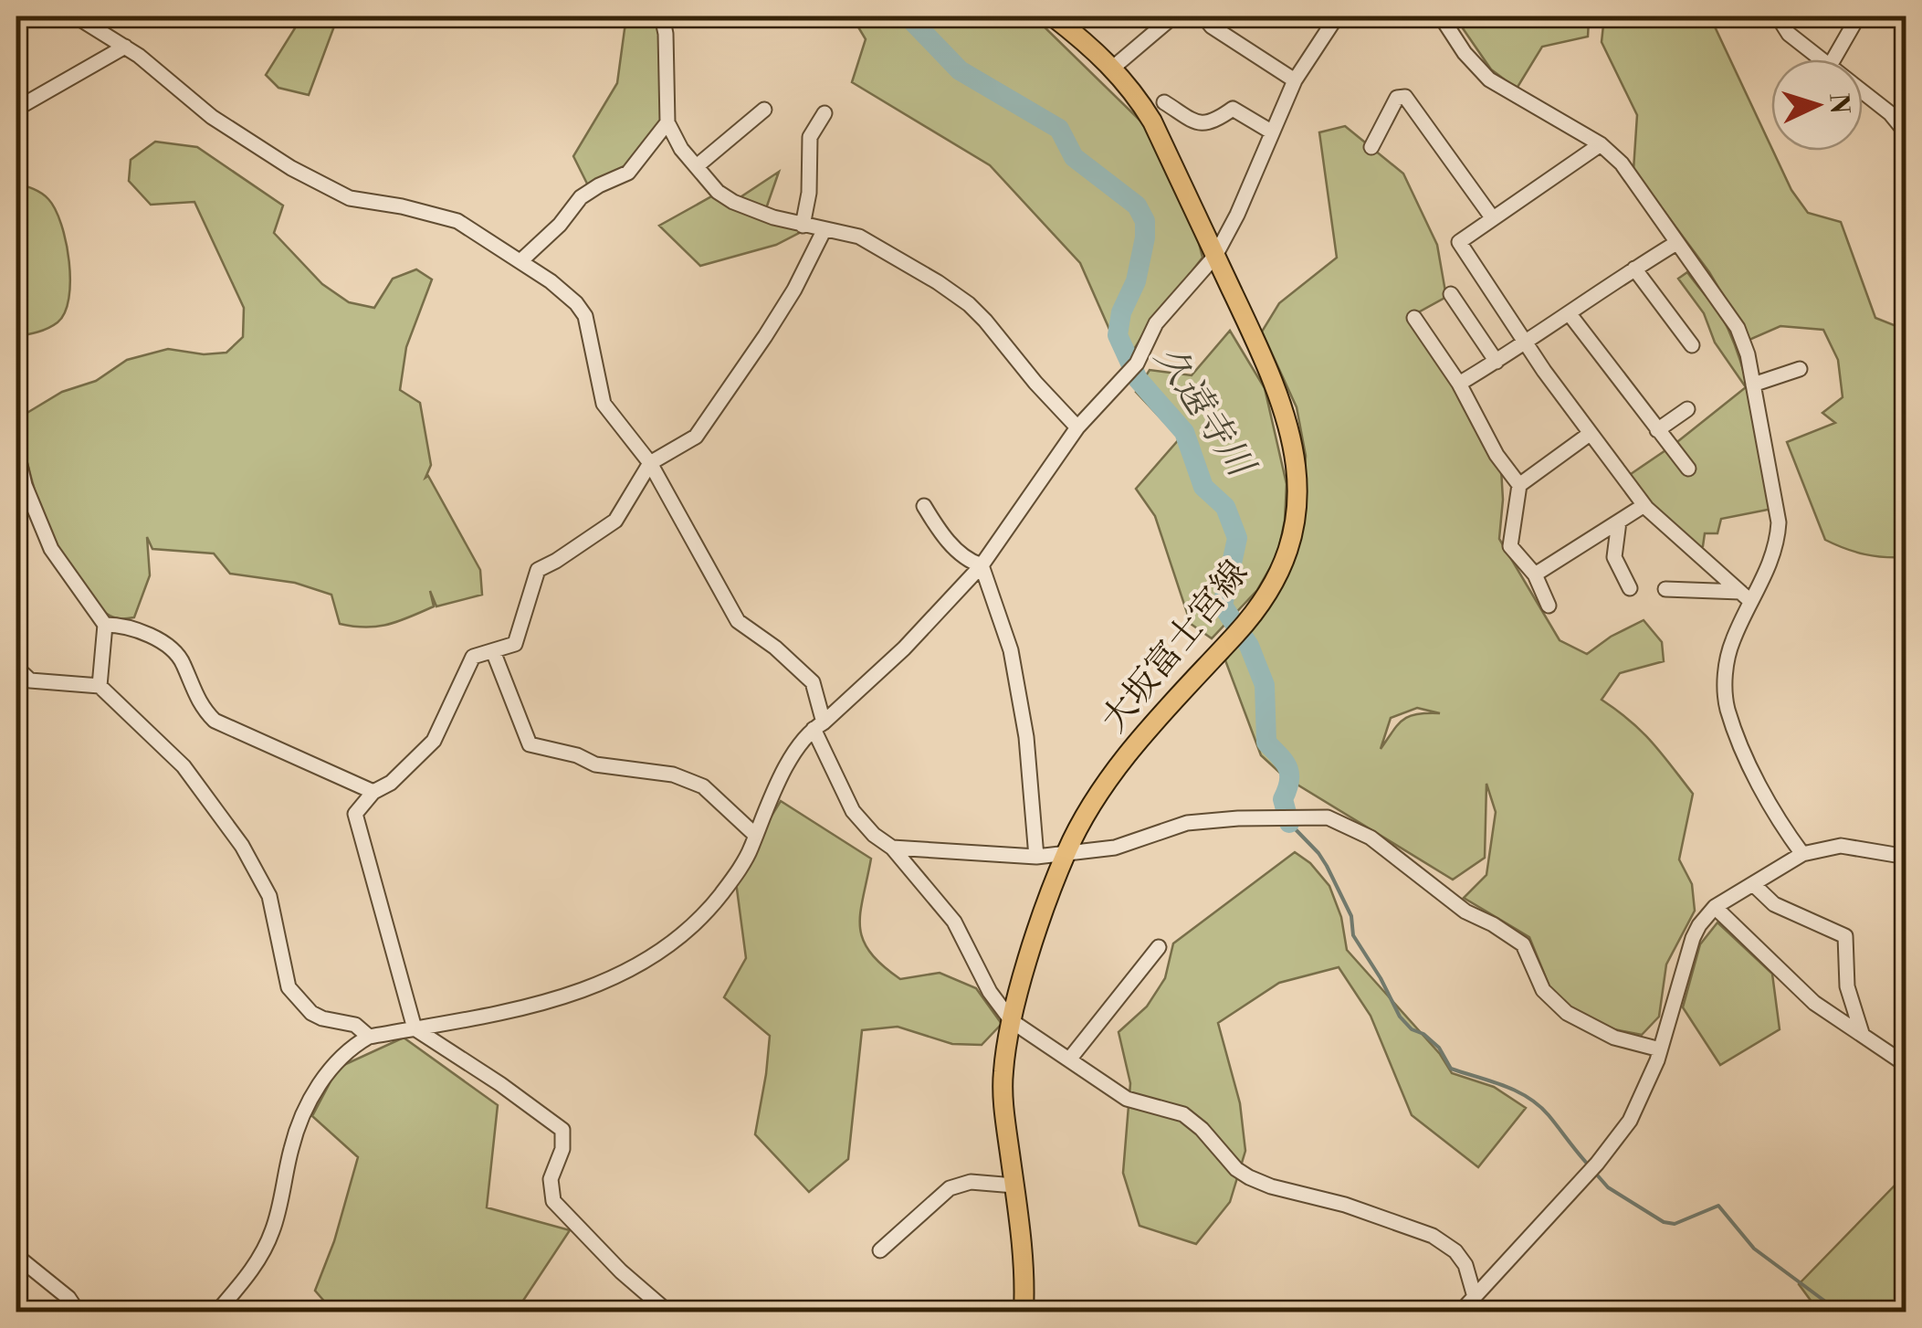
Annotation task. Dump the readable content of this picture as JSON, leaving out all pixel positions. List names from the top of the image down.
{
  "streets": {
    "main road": ["大坂富士宮線"]
  },
  "water": ["久遠寺川"],
  "north": "right"
}
